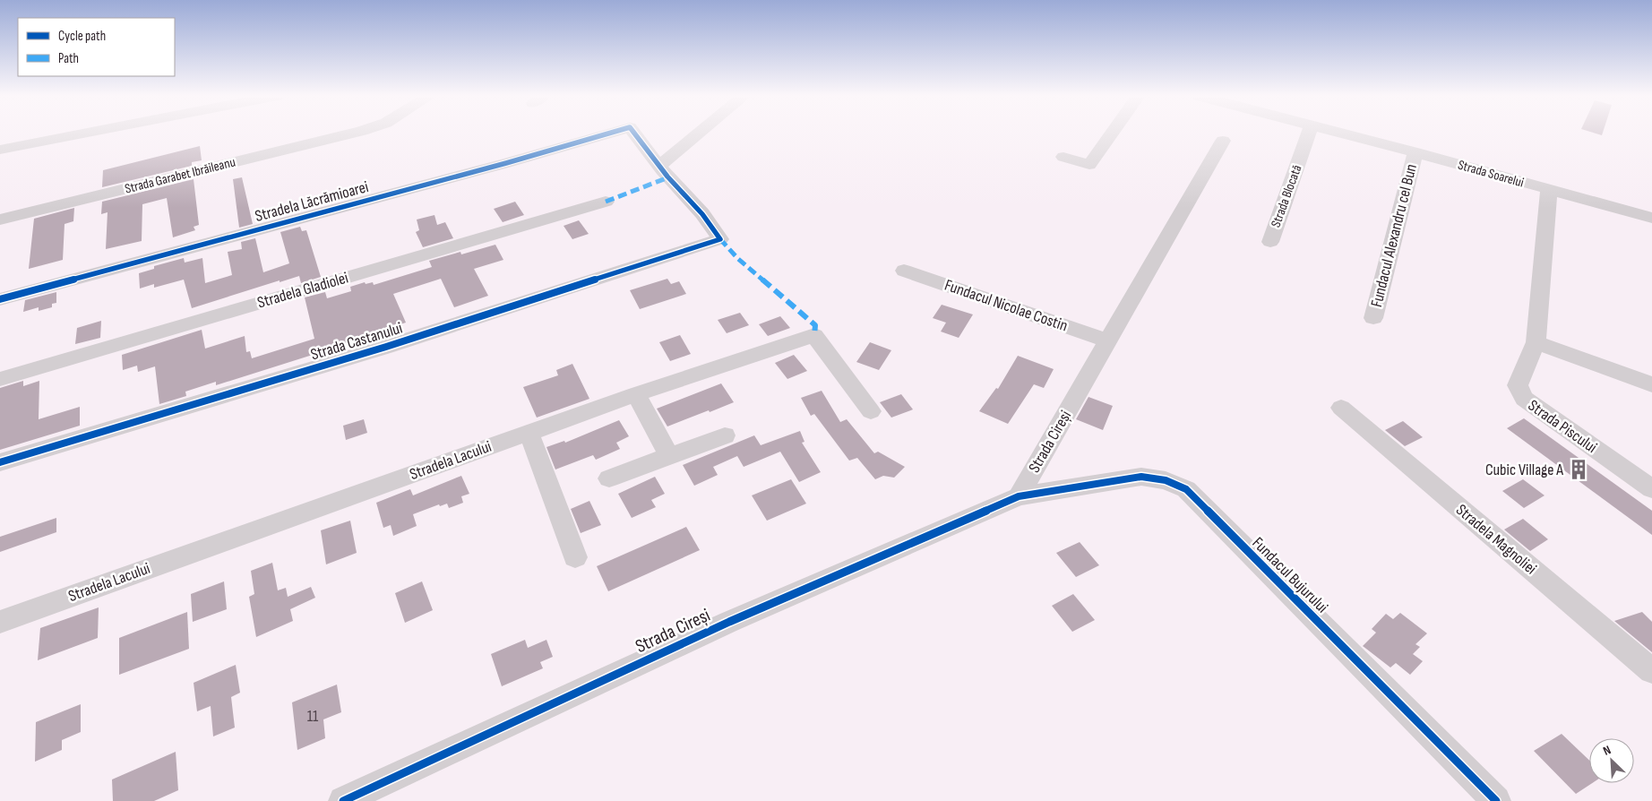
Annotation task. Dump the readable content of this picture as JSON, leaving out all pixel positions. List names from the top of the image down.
{
  "streets": {
    "street": [
      "Strada Soarelui",
      "Strada Garabet Ibrăileanu",
      "Strada Blocată",
      "Stradela Lăcrămioarei",
      "Fundacul Alexandru cel Bun",
      "Stradela Gladiolei",
      "Fundacul Nicolae Costin",
      "Strada Castanului",
      "Strada Piscului",
      "Strada Cireși",
      "Stradela Lacului",
      "Stradela Magnoliei",
      "Fundacul Bujurului"
    ]
  },
  "crossings": [
    ["Strada Soarelui", "Fundacul Alexandru cel Bun"],
    ["Strada Soarelui", "Strada Piscului"],
    ["Stradela Lăcrămioarei", "Strada Castanului"],
    ["Fundacul Nicolae Costin", "Strada Cireși"],
    ["Strada Cireși", "Fundacul Bujurului"]
  ],
  "places": {
    "building": ["Cubic Village A"]
  },
  "house_numbers": ["11"],
  "legend": ["Cycle path", "Path"],
  "north": "top left"
}
